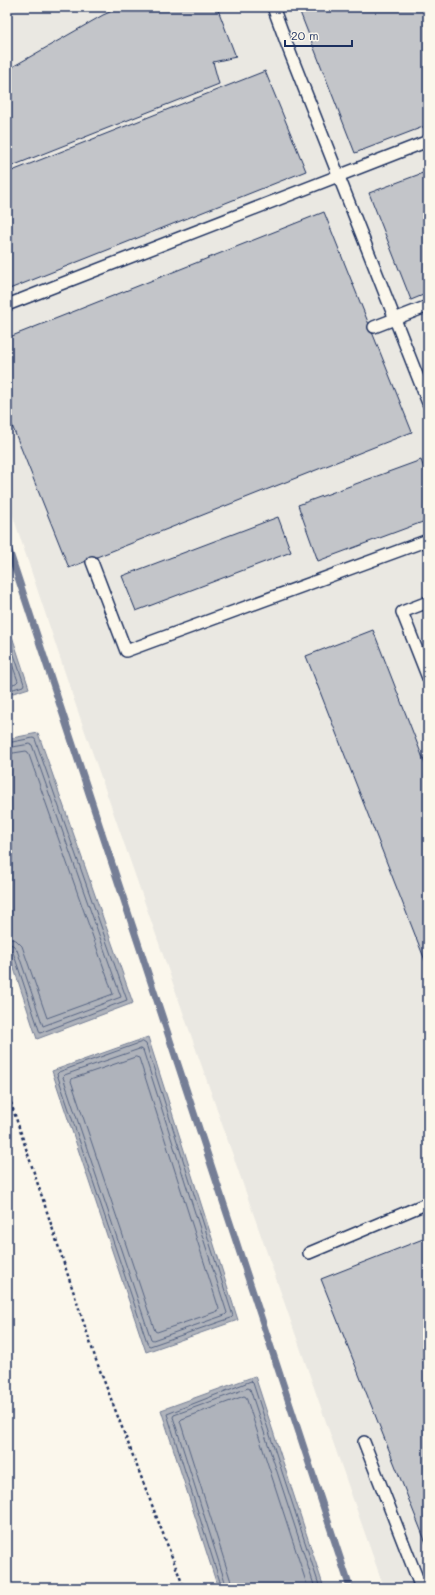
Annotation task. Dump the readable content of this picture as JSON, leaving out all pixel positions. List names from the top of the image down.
{
  "scale_bar": "20 m"
}
